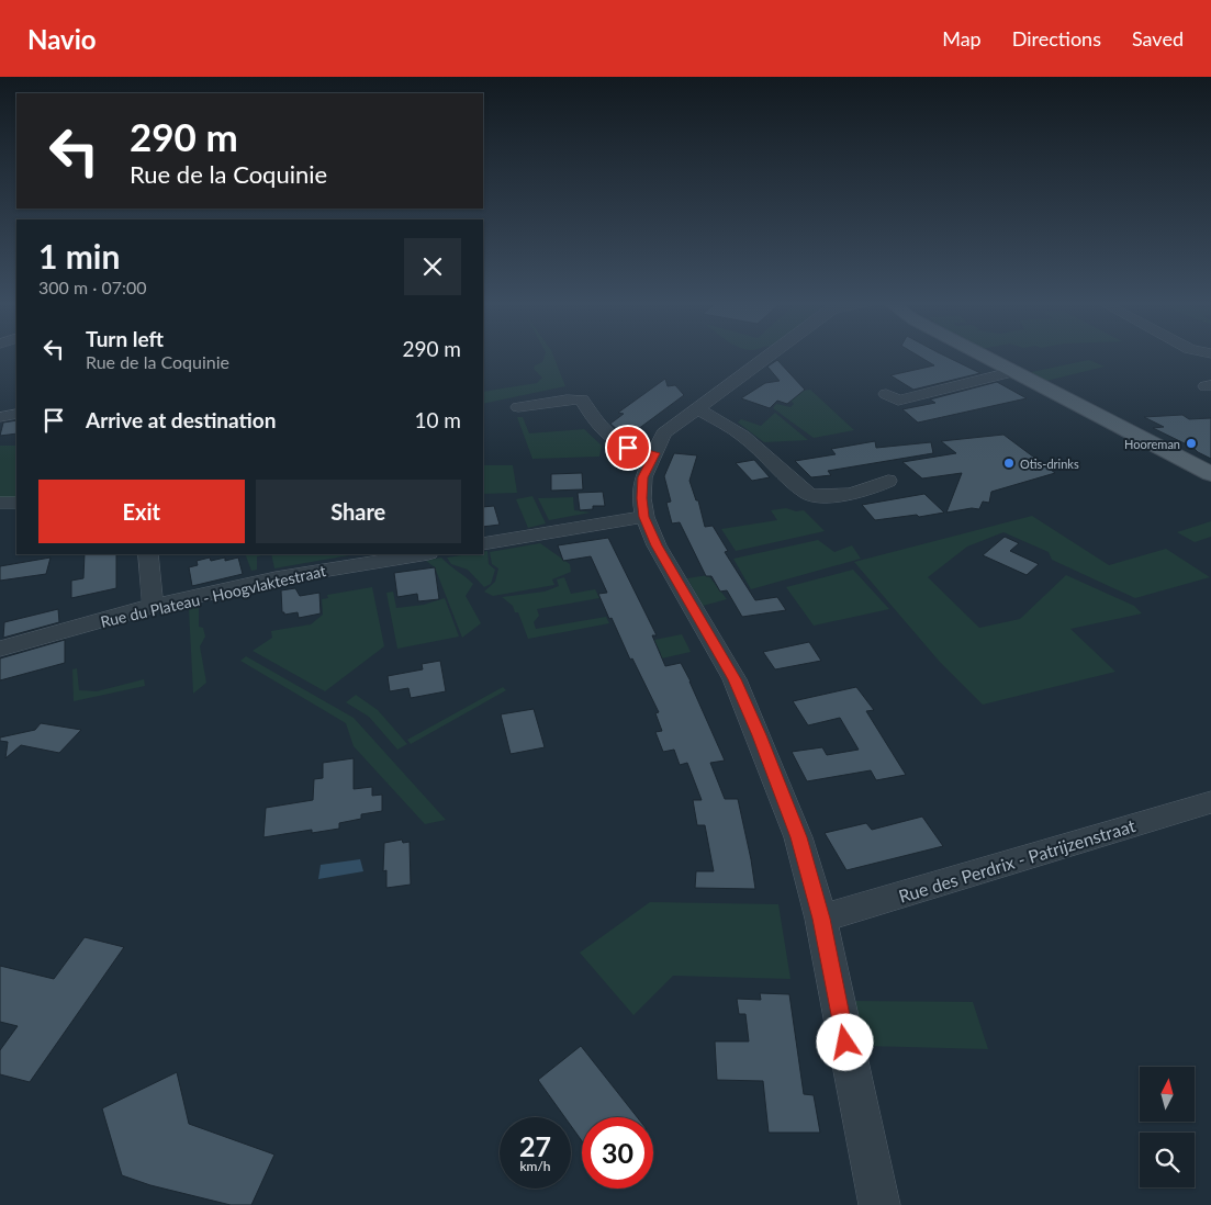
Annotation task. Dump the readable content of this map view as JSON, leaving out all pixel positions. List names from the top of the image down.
{
  "streets": {
    "street": ["Rue du Plateau - Hoogvlaktestraat", "Rue des Perdrix - Patrijzenstraat"]
  },
  "places": ["Hooreman", "Otis-drinks"],
  "north": "top",
  "page": {
    "header": "Navio",
    "nav": ["Map", "Directions", "Saved"],
    "turn": ["290 m", "Rue de la Coquinie"],
    "heading": ["1 min", "300 m · 07:00"],
    "list": [
      {
        "name": "Turn left",
        "note": "Rue de la Coquinie",
        "value": "290 m"
      },
      {
        "name": "Arrive at destination",
        "value": "10 m"
      }
    ],
    "buttons": ["Exit", "Share"],
    "speed": "27 km/h",
    "limit": "30"
  }
}
